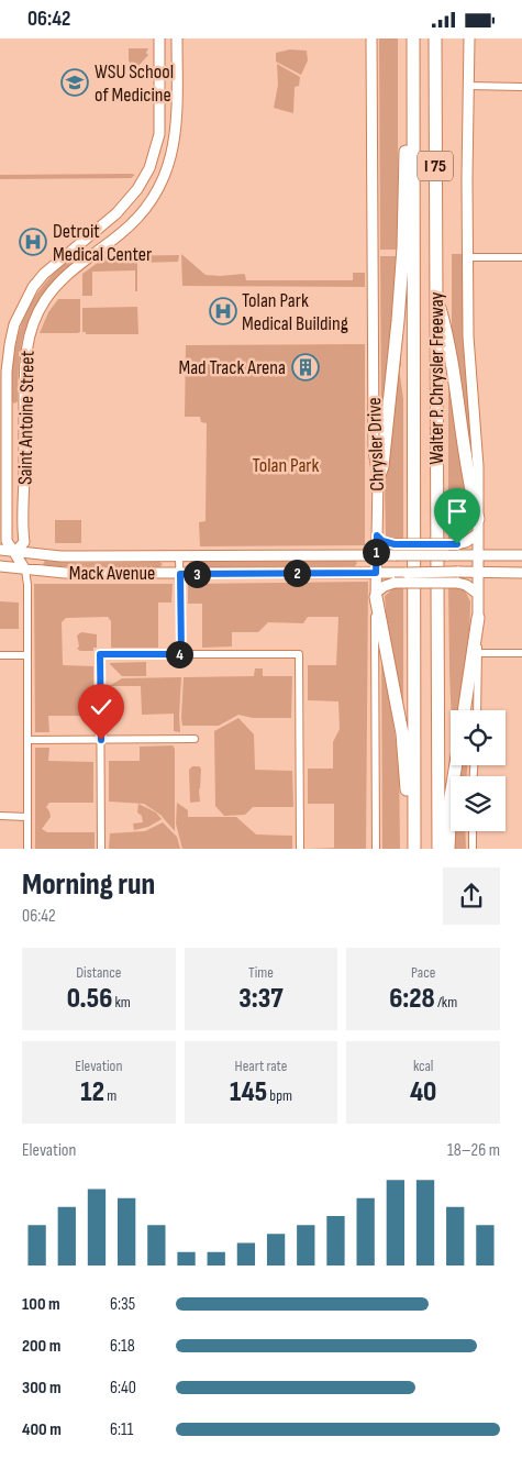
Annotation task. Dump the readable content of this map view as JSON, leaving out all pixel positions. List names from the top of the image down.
{
  "streets": {
    "highway": ["I 75", "Walter P. Chrysler Freeway"],
    "street": ["Saint Antoine Street", "Chrysler Drive", "Mack Avenue"]
  },
  "crossings": [
    ["Saint Antoine Street", "Mack Avenue"],
    ["Chrysler Drive", "Mack Avenue"]
  ],
  "parks": ["Tolan Park"],
  "places": {
    "school or university": ["WSU School of Medicine"],
    "hospital": ["Detroit Medical Center", "Tolan Park Medical Building"],
    "building": ["Mad Track Arena"]
  },
  "page": {
    "status": "06:42",
    "pins": [
      "1",
      "2",
      "3",
      "4"
    ],
    "heading": ["Morning run", "06:42"],
    "stats": [
      ["Distance", "0.56 km"],
      ["Time", "3:37"],
      ["Pace", "6:28 /km"],
      ["Elevation", "12 m"],
      ["Heart rate", "145 bpm"],
      ["kcal", "40"]
    ],
    "chart": ["Elevation", "18–26 m"],
    "list": [
      {
        "name": "100 m",
        "note": "6:35"
      },
      {
        "name": "200 m",
        "note": "6:18"
      },
      {
        "name": "300 m",
        "note": "6:40"
      },
      {
        "name": "400 m",
        "note": "6:11"
      }
    ]
  }
}
